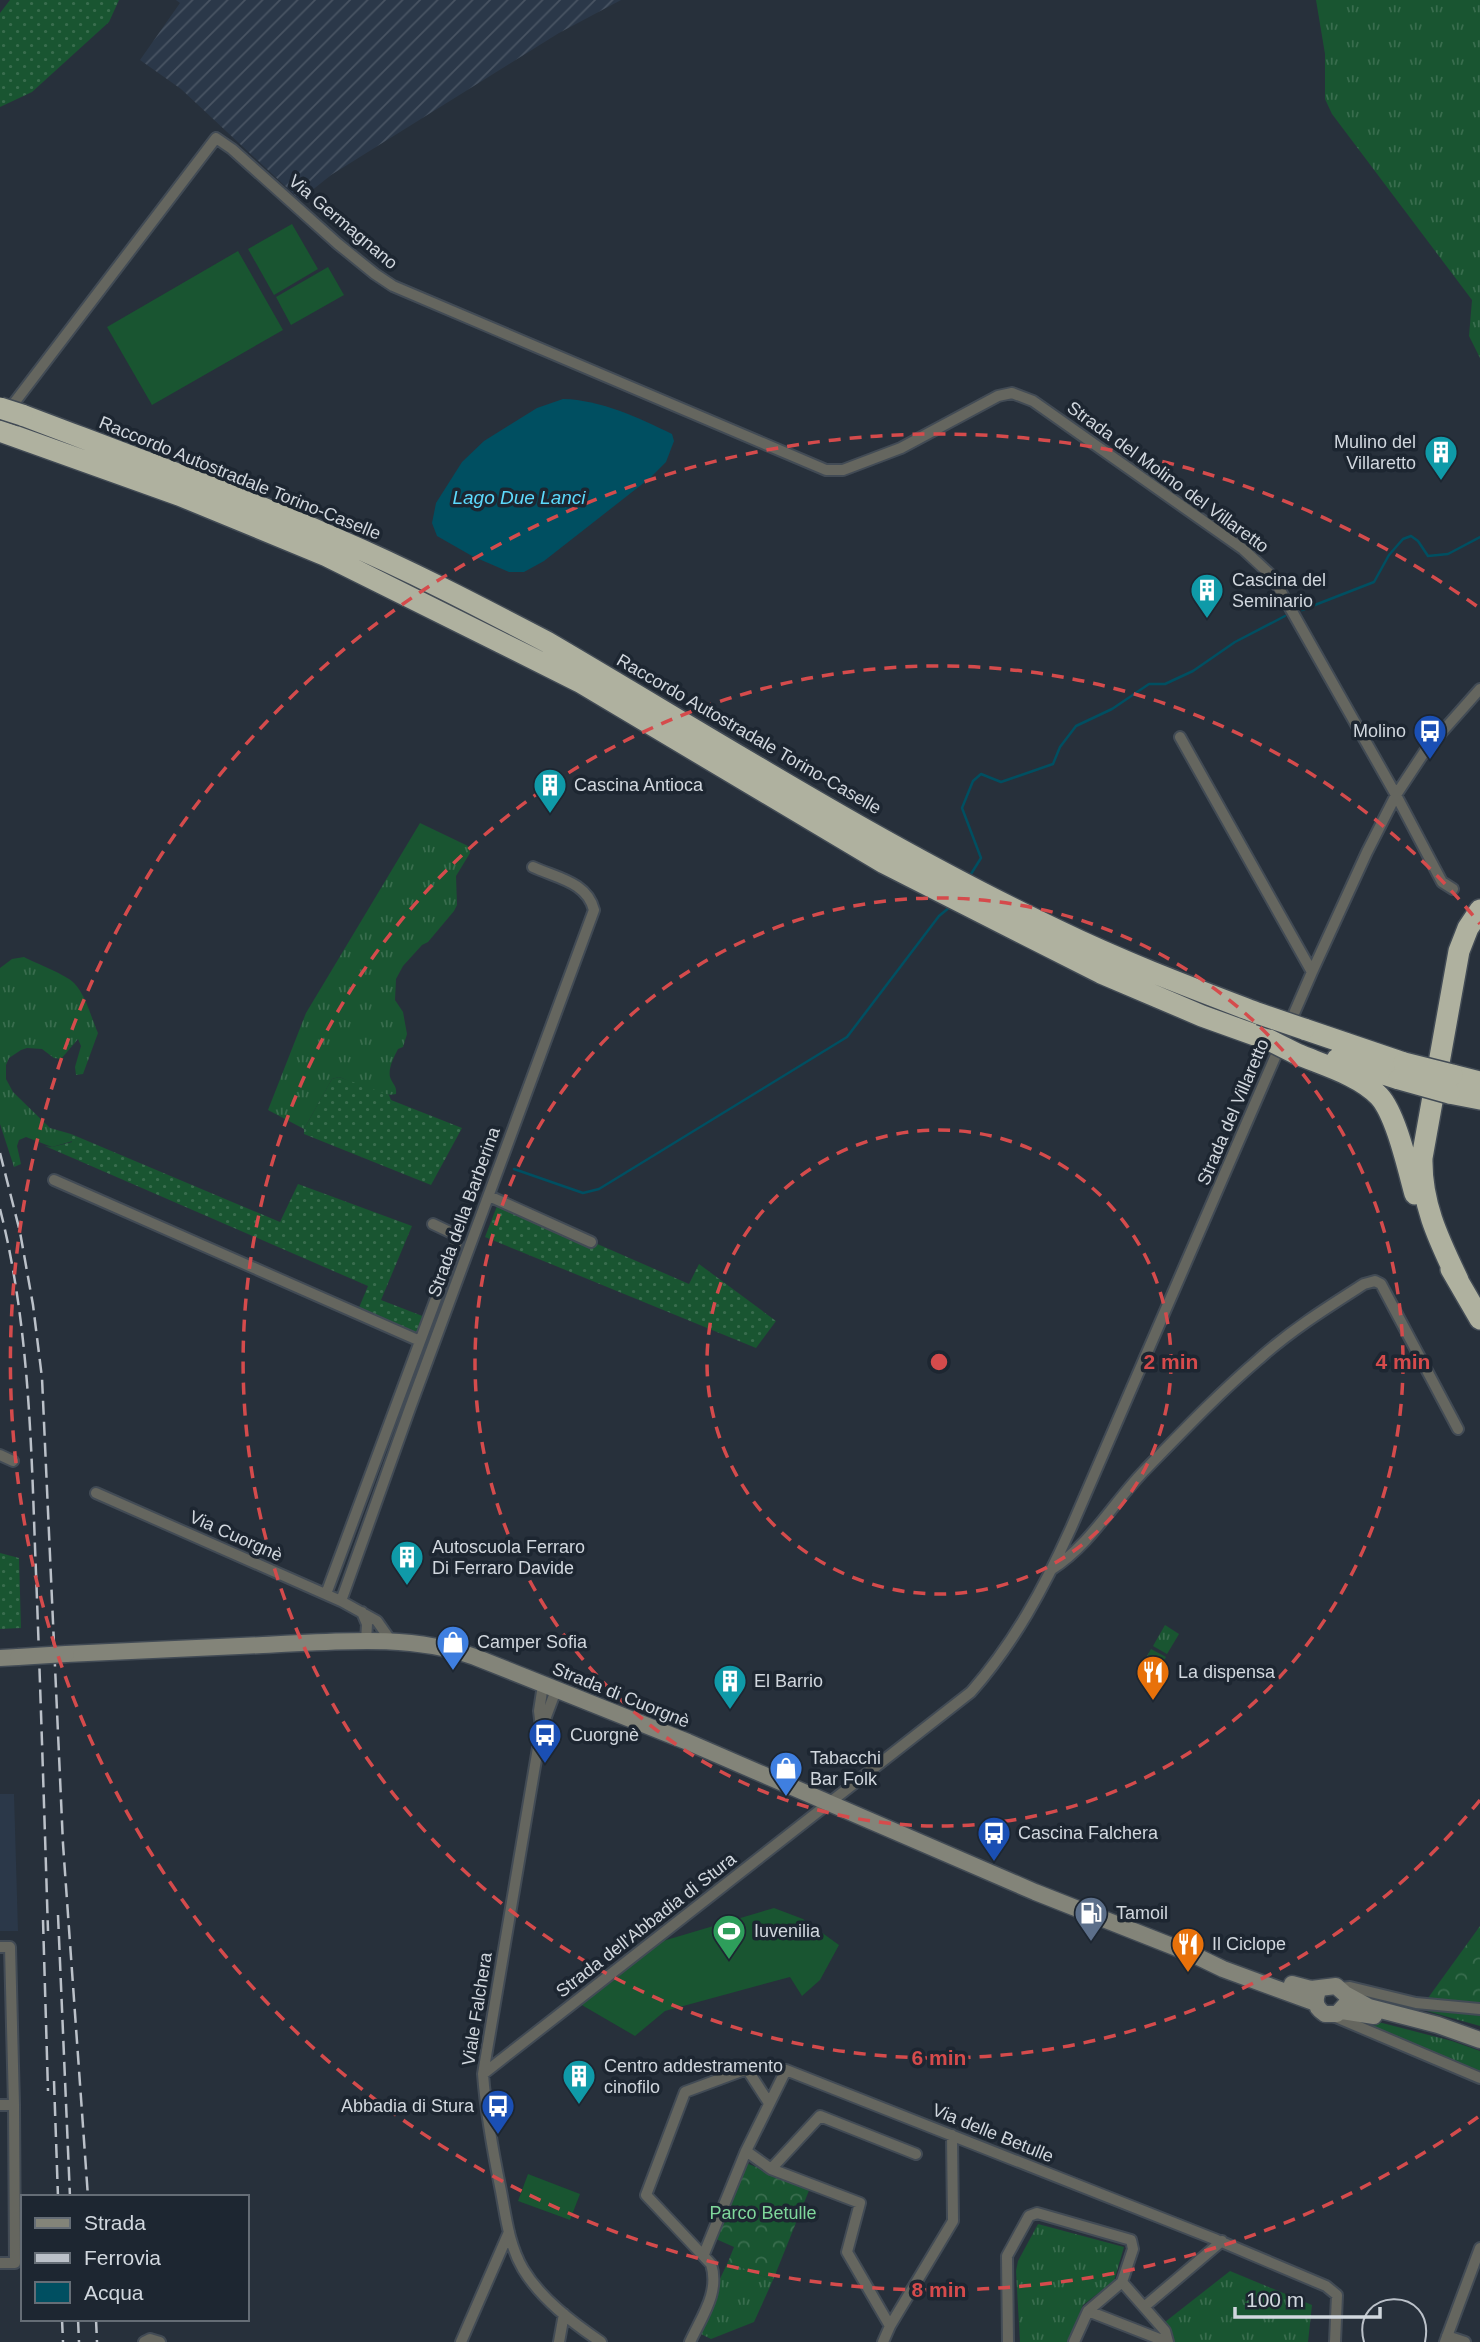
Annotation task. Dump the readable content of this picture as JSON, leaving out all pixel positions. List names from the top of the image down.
{
  "streets": {
    "highway": ["Raccordo Autostradale Torino-Caselle"],
    "main road": ["Strada di Cuorgnè"],
    "street": [
      "Via Germagnano",
      "Strada del Molino del Villaretto",
      "Strada del Villaretto",
      "Strada della Barberina",
      "Via Cuorgnè",
      "Strada dell'Abbadia di Stura",
      "Viale Falchera",
      "Via delle Betulle"
    ]
  },
  "crossings": [
    ["Via Germagnano", "Strada del Molino del Villaretto"],
    ["Via Germagnano", "Raccordo Autostradale Torino-Caselle"],
    ["Strada del Molino del Villaretto", "Strada del Villaretto"],
    ["Strada del Villaretto", "Strada di Cuorgnè"],
    ["Strada del Villaretto", "Strada dell'Abbadia di Stura"],
    ["Strada della Barberina", "Via Cuorgnè"],
    ["Via Cuorgnè", "Strada di Cuorgnè"],
    ["Strada di Cuorgnè", "Strada dell'Abbadia di Stura"],
    ["Strada di Cuorgnè", "Viale Falchera"],
    ["Strada dell'Abbadia di Stura", "Viale Falchera"]
  ],
  "water": ["Lago Due Lanci"],
  "parks": ["Parco Betulle"],
  "places": {
    "building": [
      "Mulino del Villaretto",
      "Cascina del Seminario",
      "Cascina Antioca",
      "Autoscuola Ferraro Di Ferraro Davide",
      "El Barrio",
      "Centro addestramento cinofilo"
    ],
    "bus stop": [
      "Molino",
      "Cuorgnè",
      "Cascina Falchera",
      "Abbadia di Stura"
    ],
    "shop": ["Camper Sofia", "Tabacchi Bar Folk"],
    "restaurant": ["La dispensa", "Il Ciclope"],
    "fuel station": ["Tamoil"],
    "sports": ["Iuvenilia"]
  },
  "legend": ["Strada", "Ferrovia", "Acqua"],
  "scale_bar": "100 m",
  "rings": [
    "2 min",
    "4 min",
    "6 min",
    "8 min"
  ]
}
